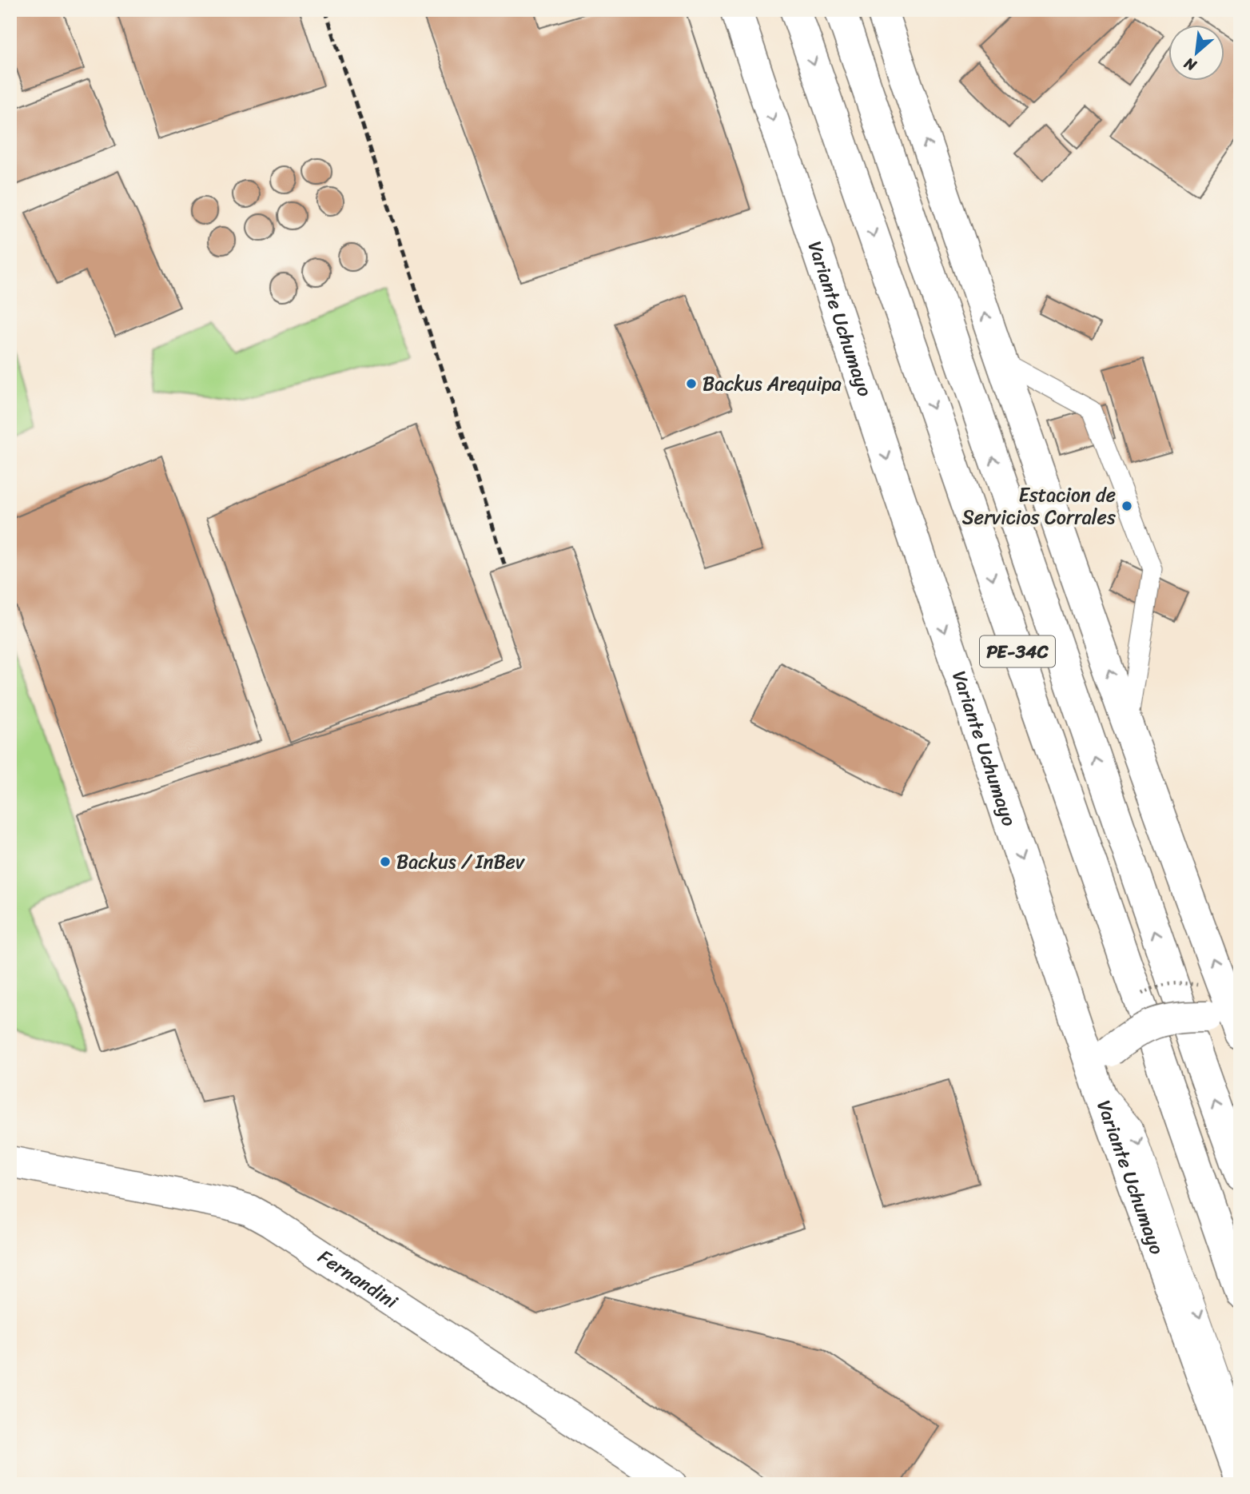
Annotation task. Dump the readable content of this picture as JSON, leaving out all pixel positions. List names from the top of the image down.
{
  "streets": {
    "main road": ["Variante Uchumayo", "PE-34C", "Fernandini"]
  },
  "places": ["Backus Arequipa", "Estacion de Servicios Corrales", "Backus / InBev"],
  "north": "bottom left"
}
